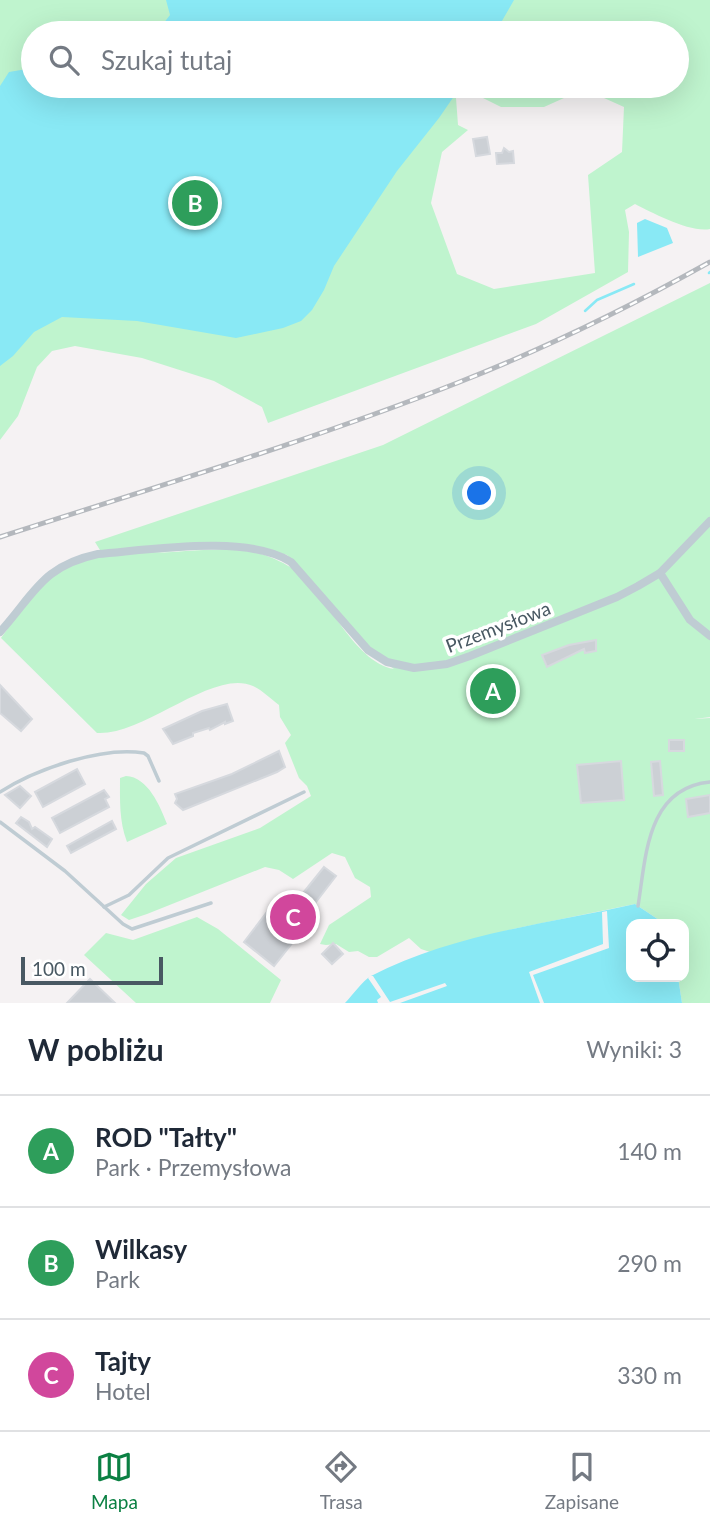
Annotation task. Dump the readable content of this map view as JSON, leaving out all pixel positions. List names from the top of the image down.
{
  "streets": {
    "street": ["Przemysłowa"]
  },
  "scale_bar": "100 m",
  "page": {
    "search": "Szukaj tutaj",
    "pins": ["B", "A", "C"],
    "scale": "100 m",
    "heading": ["W pobliżu", "Wyniki: 3"],
    "list": [
      {
        "mark": "A",
        "name": "ROD \"Tałty\"",
        "note": "Park · Przemysłowa",
        "value": "140 m"
      },
      {
        "mark": "B",
        "name": "Wilkasy",
        "note": "Park",
        "value": "290 m"
      },
      {
        "mark": "C",
        "name": "Tajty",
        "note": "Hotel",
        "value": "330 m"
      }
    ],
    "nav": ["Mapa", "Trasa", "Zapisane"]
  }
}
